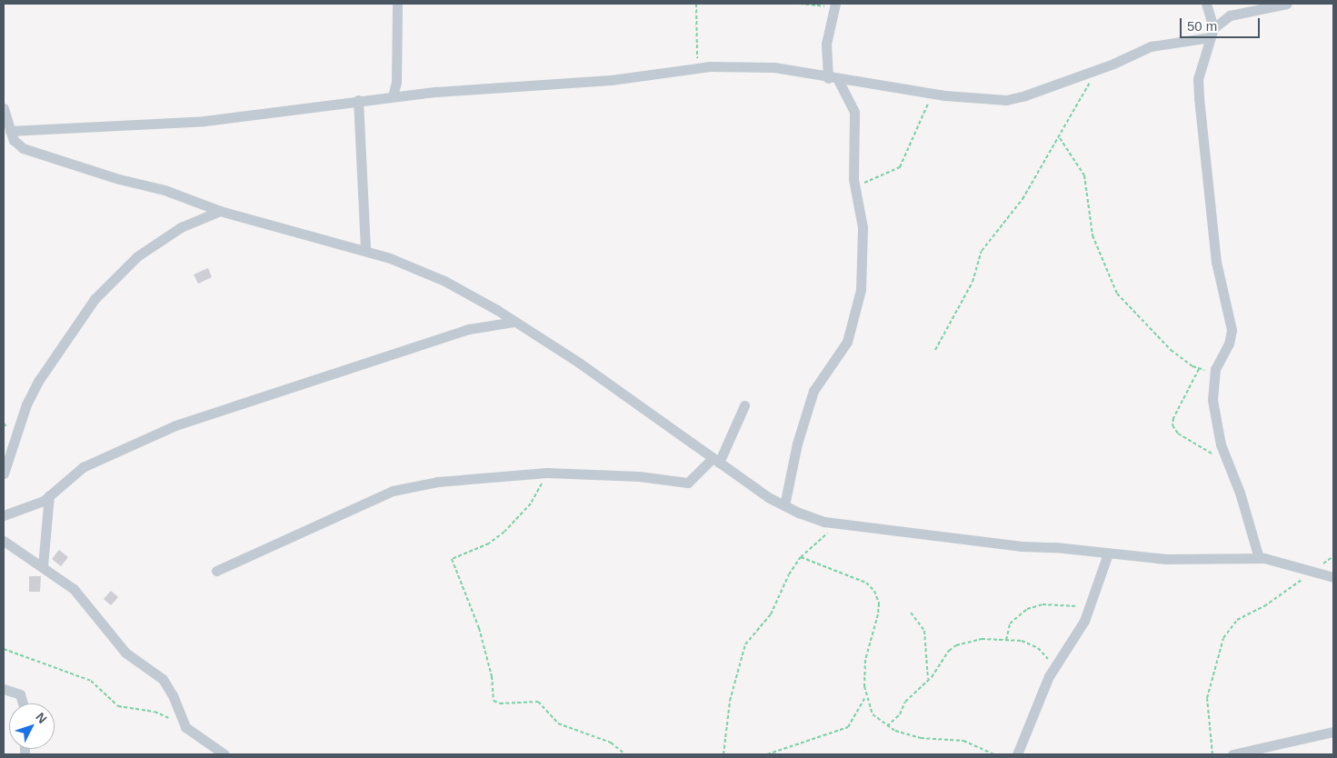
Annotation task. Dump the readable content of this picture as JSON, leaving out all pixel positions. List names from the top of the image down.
{
  "scale_bar": "50 m",
  "north": "top right"
}
